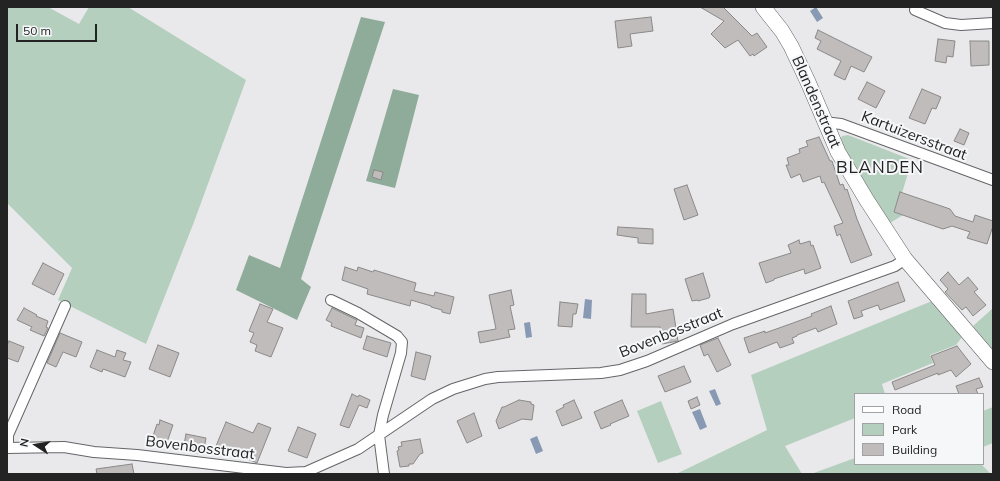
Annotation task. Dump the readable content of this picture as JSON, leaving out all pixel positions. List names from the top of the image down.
{
  "streets": {
    "street": ["Blandenstraat", "Kartuizersstraat", "Bovenbosstraat"]
  },
  "crossings": [
    ["Blandenstraat", "Kartuizersstraat"],
    ["Blandenstraat", "Bovenbosstraat"]
  ],
  "districts": ["BLANDEN"],
  "legend": ["Road", "Park", "Building"],
  "scale_bar": "50 m",
  "north": "left"
}
